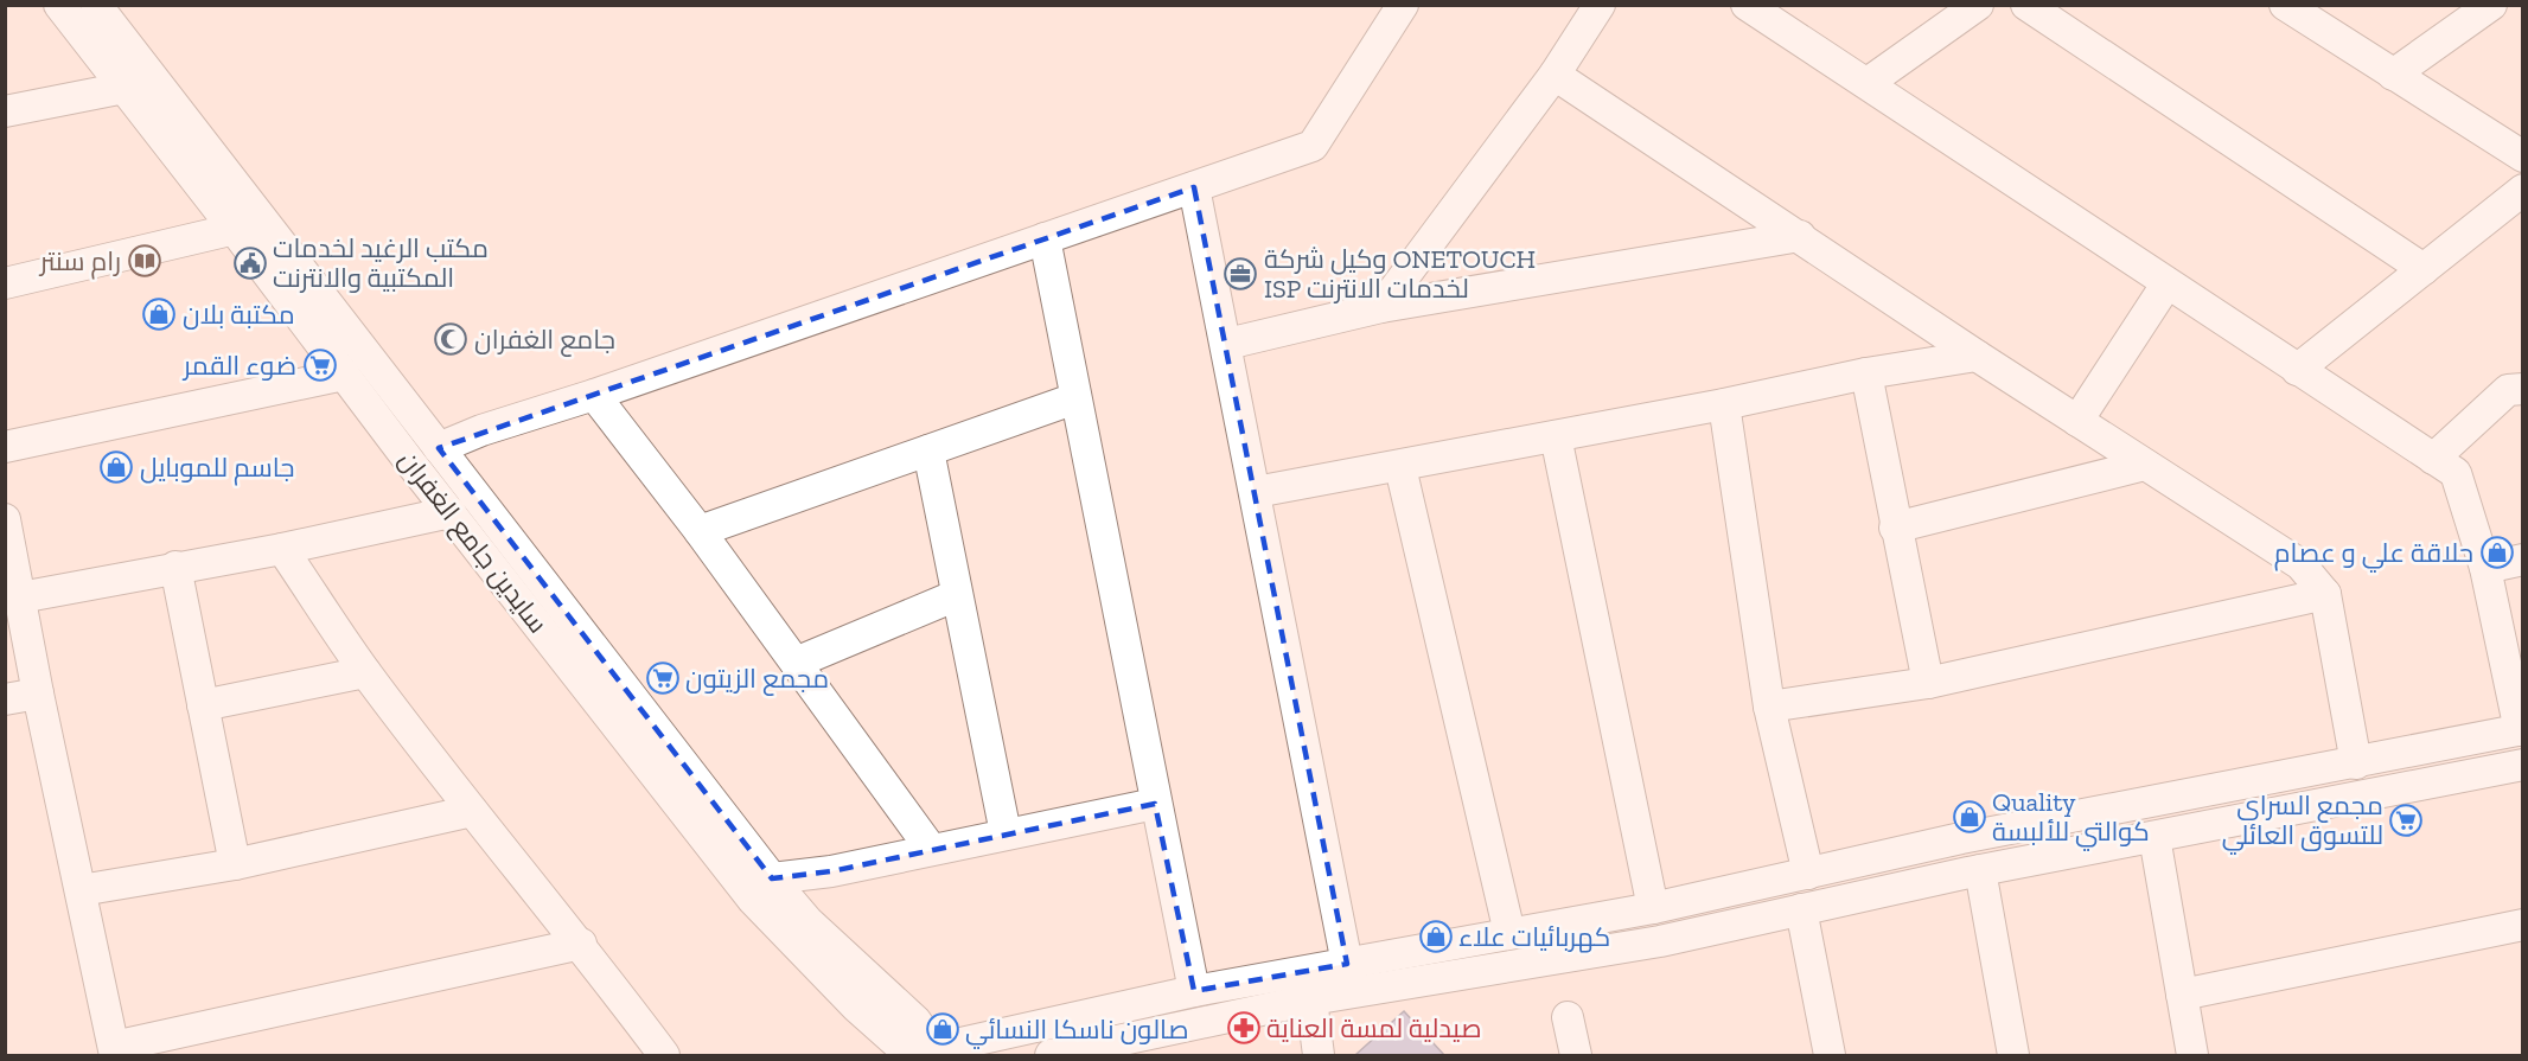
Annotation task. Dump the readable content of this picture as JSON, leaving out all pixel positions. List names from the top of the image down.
{
  "streets": {
    "street": ["سايدين جامع الغفران"]
  },
  "places": {
    "library": ["رام سنتر"],
    "public building": ["مكتب الرغيد لخدمات المكتبية والانترنت"],
    "office": ["وكيل شركة ONETOUCH ISP لخدمات الانترنت"],
    "shop": [
      "مكتبة بلان",
      "جاسم للموبايل",
      "حلاقة علي و عصام",
      "Quality كوالتي للألبسة",
      "كهربائيات علاء",
      "صالون ناسكا النسائي"
    ],
    "mosque": ["جامع الغفران"],
    "supermarket": ["ضوء القمر", "مجمع الزيتون", "مجمع السراي للتسوق العائلي"],
    "pharmacy": ["صيدلية لمسة العناية"]
  }
}
